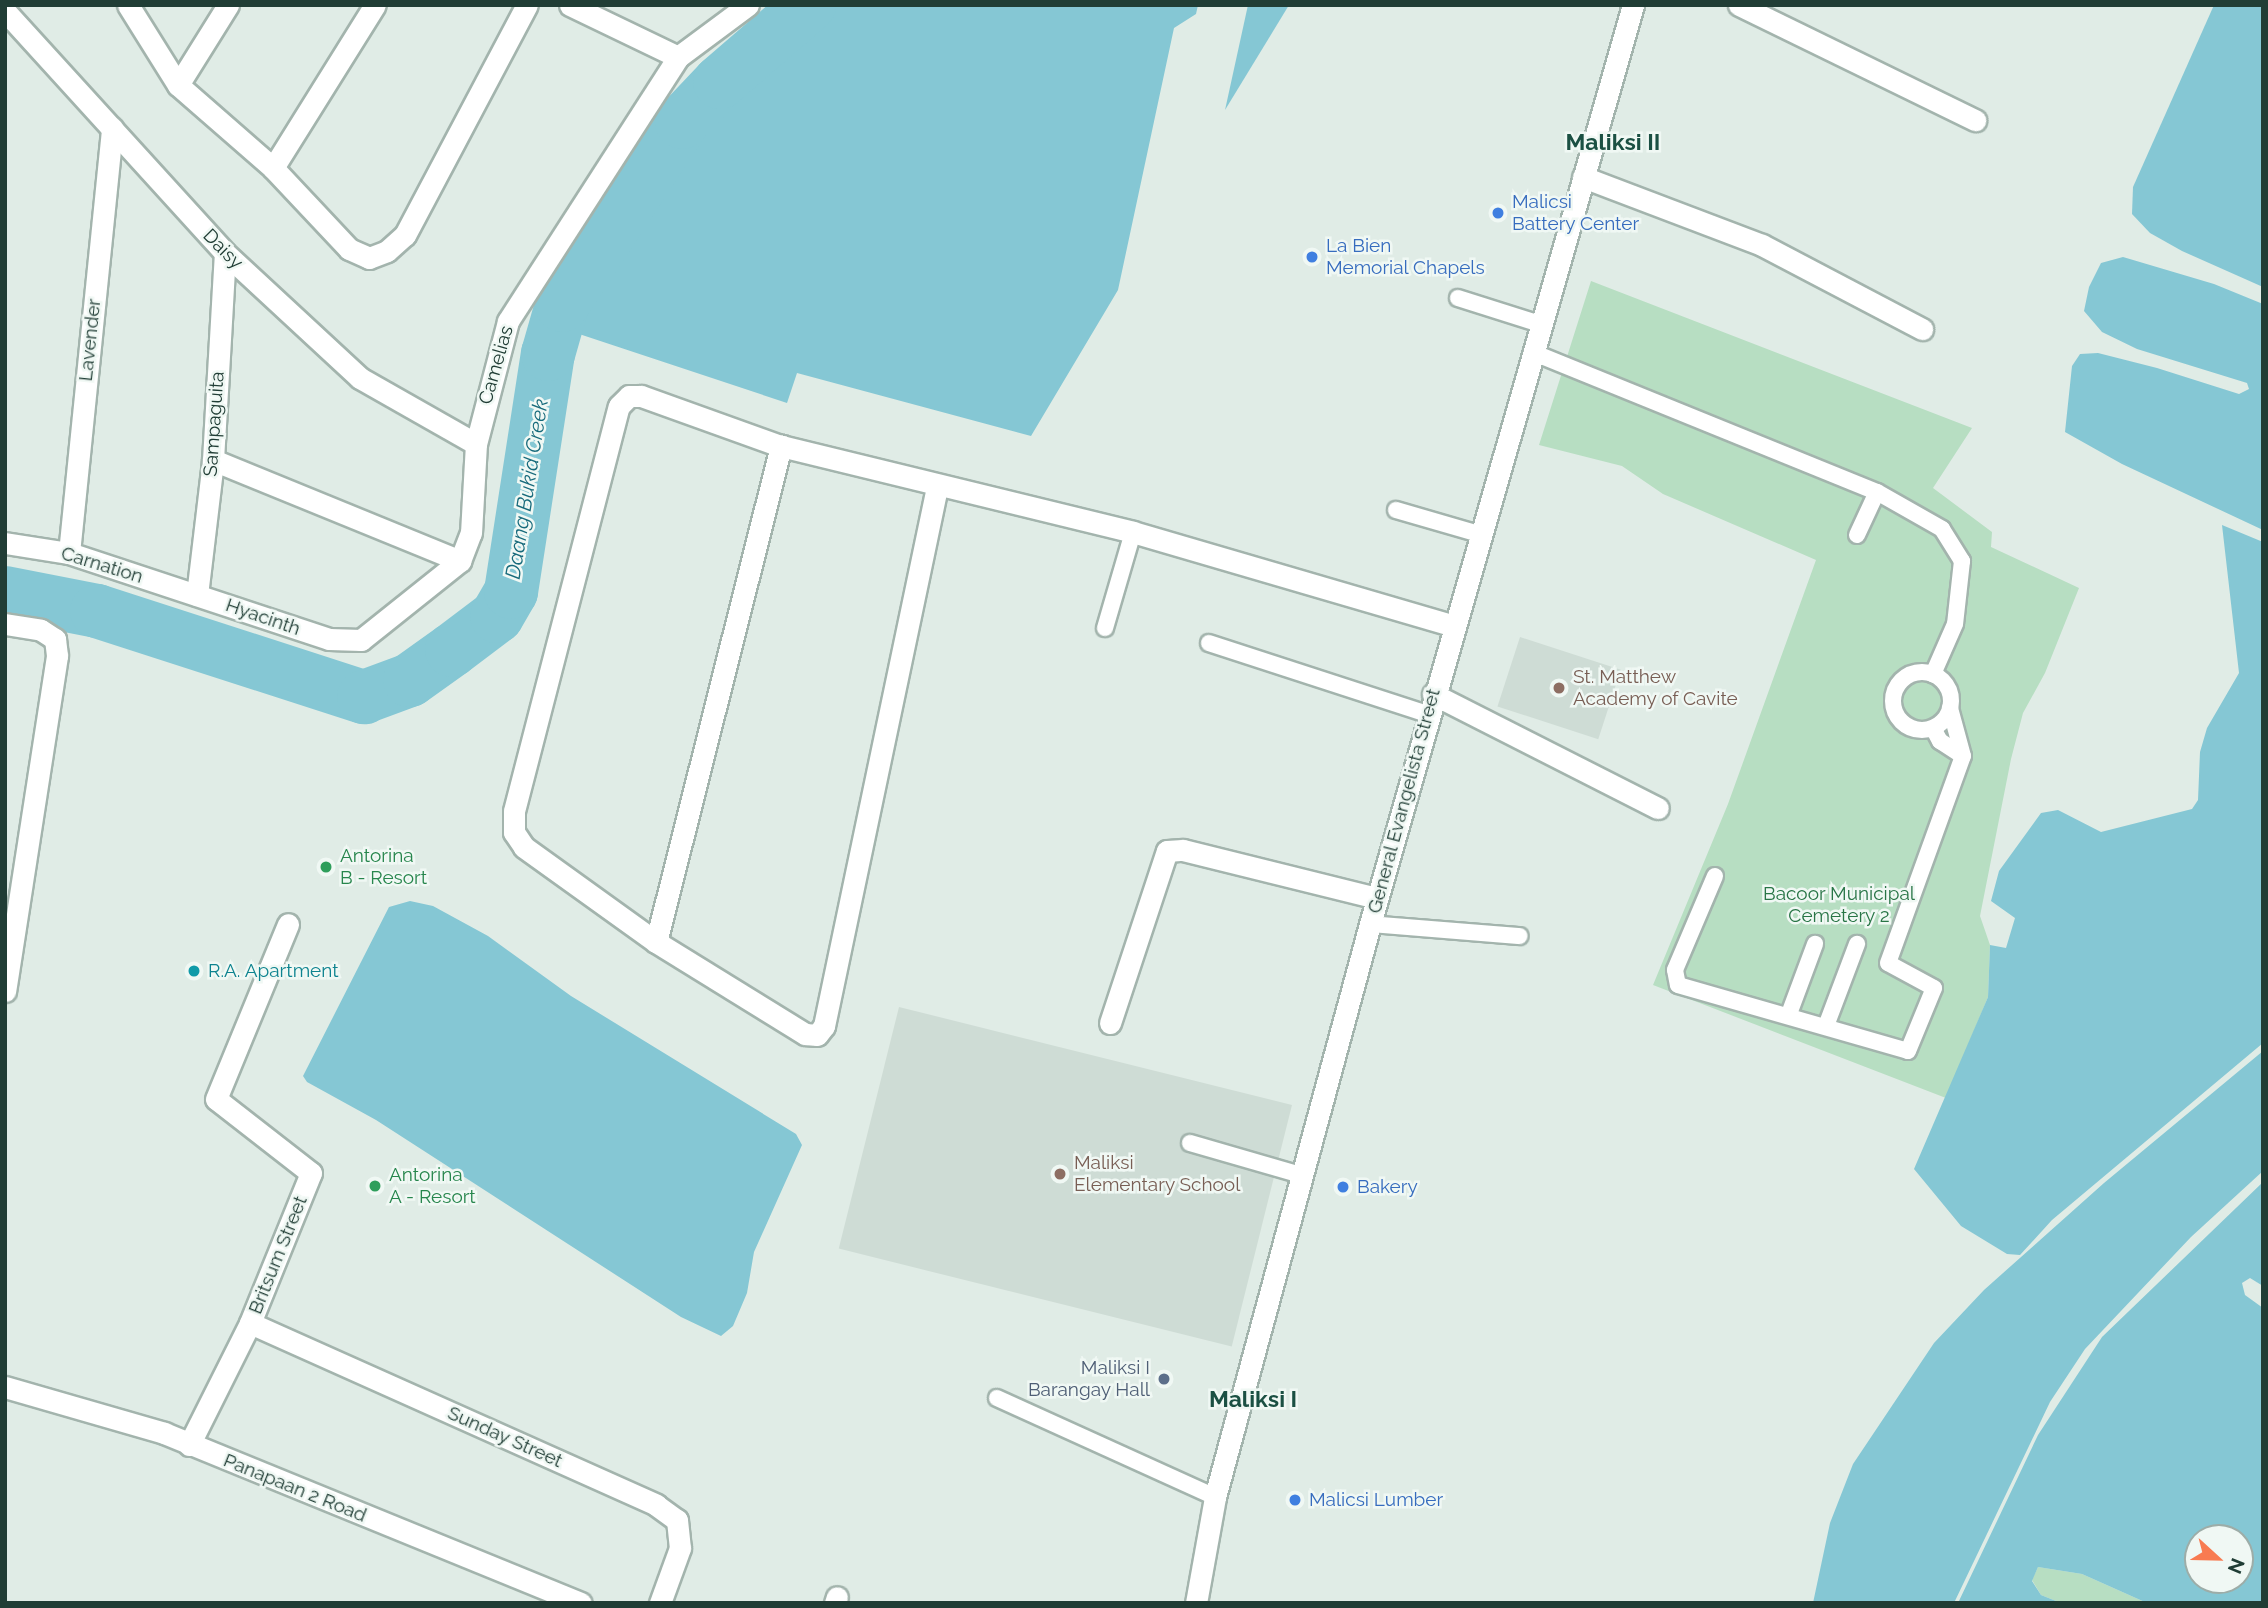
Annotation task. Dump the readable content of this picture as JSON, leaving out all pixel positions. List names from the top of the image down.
{
  "streets": {
    "street": [
      "Daisy",
      "Lavender",
      "Camelias",
      "Sampaguita",
      "Carnation",
      "Hyacinth",
      "General Evangelista Street",
      "Britsum Street",
      "Sunday Street",
      "Panapaan 2 Road"
    ]
  },
  "crossings": [
    ["Daisy", "Lavender"],
    ["Daisy", "Camelias"],
    ["Daisy", "Sampaguita"],
    ["Lavender", "Carnation"],
    ["Camelias", "Hyacinth"],
    ["Sampaguita", "Carnation"],
    ["Sampaguita", "Hyacinth"],
    ["Carnation", "Hyacinth"],
    ["Britsum Street", "Sunday Street"],
    ["Britsum Street", "Panapaan 2 Road"]
  ],
  "districts": ["Maliksi II", "Maliksi I"],
  "water": ["Daang Bukid Creek"],
  "parks": ["Bacoor Municipal Cemetery 2"],
  "places": [
    "Malicsi Battery Center",
    "La Bien Memorial Chapels",
    "St. Matthew Academy of Cavite",
    "Antorina B - Resort",
    "R.A. Apartment",
    "Maliksi Elementary School",
    "Antorina A - Resort",
    "Bakery",
    "Maliksi I Barangay Hall",
    "Malicsi Lumber"
  ],
  "north": "right"
}
